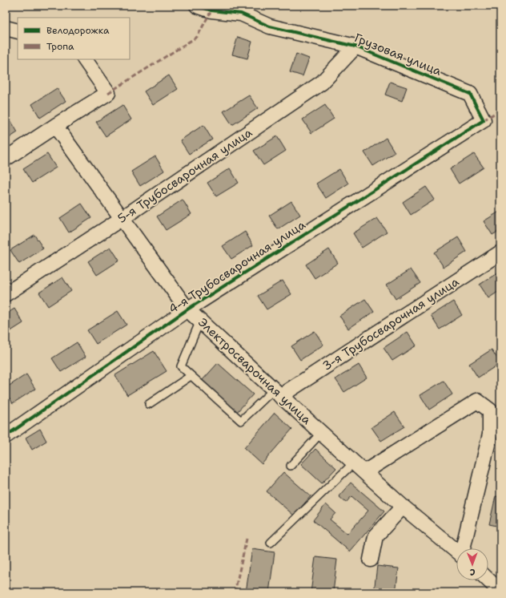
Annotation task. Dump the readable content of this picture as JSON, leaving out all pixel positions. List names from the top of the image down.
{
  "streets": {
    "street": [
      "Грузовая улица",
      "5-я Трубосварочная улица",
      "4-я Трубосварочная улица",
      "3-я Трубосварочная улица",
      "Электросварочная улица"
    ]
  },
  "crossings": [
    ["Грузовая улица", "5-я Трубосварочная улица"],
    ["Грузовая улица", "4-я Трубосварочная улица"],
    ["5-я Трубосварочная улица", "Электросварочная улица"],
    ["4-я Трубосварочная улица", "Электросварочная улица"],
    ["3-я Трубосварочная улица", "Электросварочная улица"]
  ],
  "legend": ["Велодорожка", "Тропа"],
  "north": "bottom"
}
